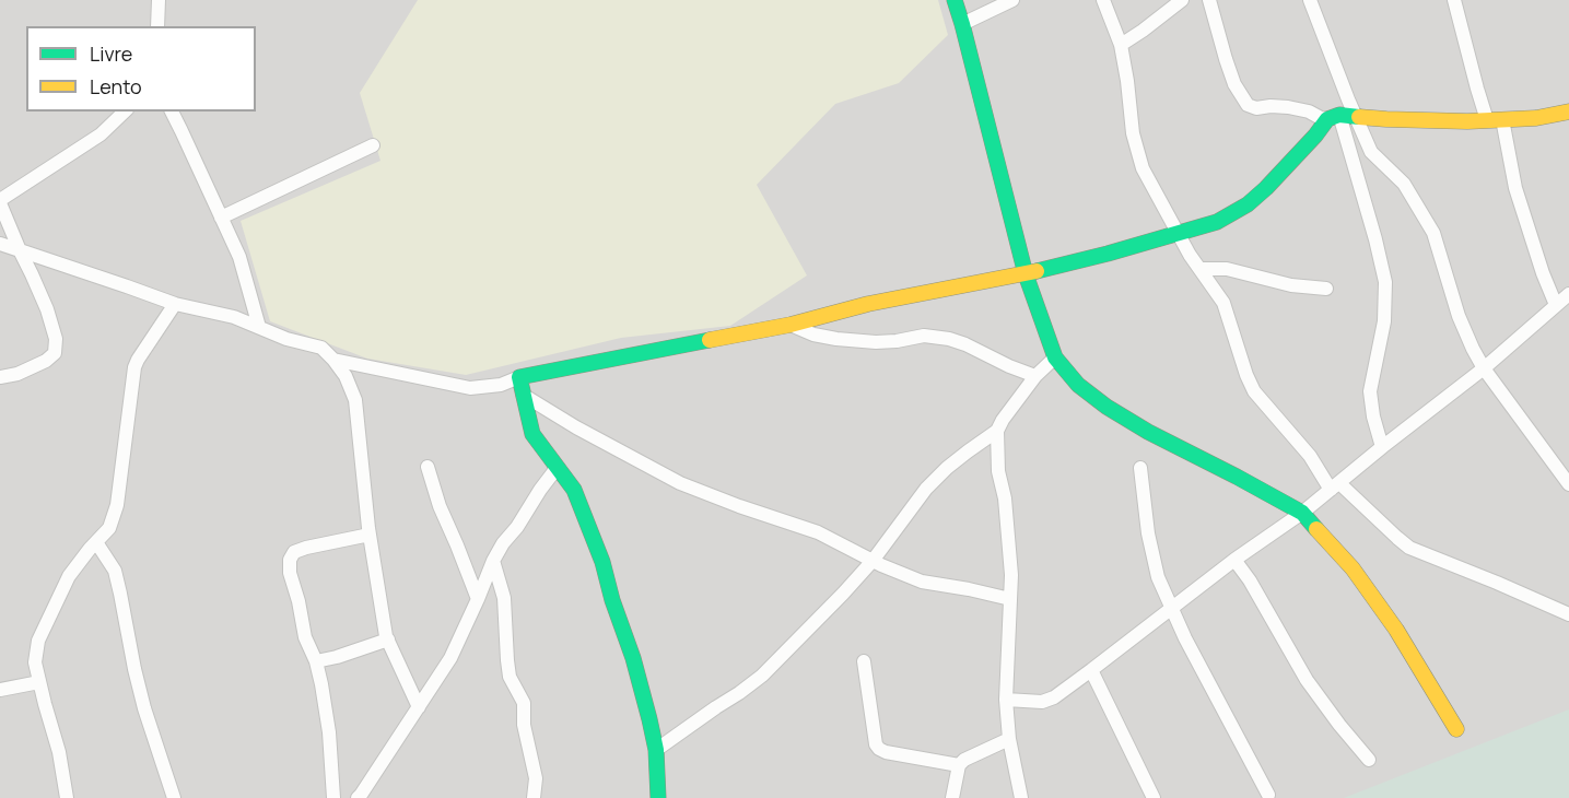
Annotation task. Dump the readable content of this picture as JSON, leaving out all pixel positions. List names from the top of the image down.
{
  "legend": ["Livre", "Lento"]
}
